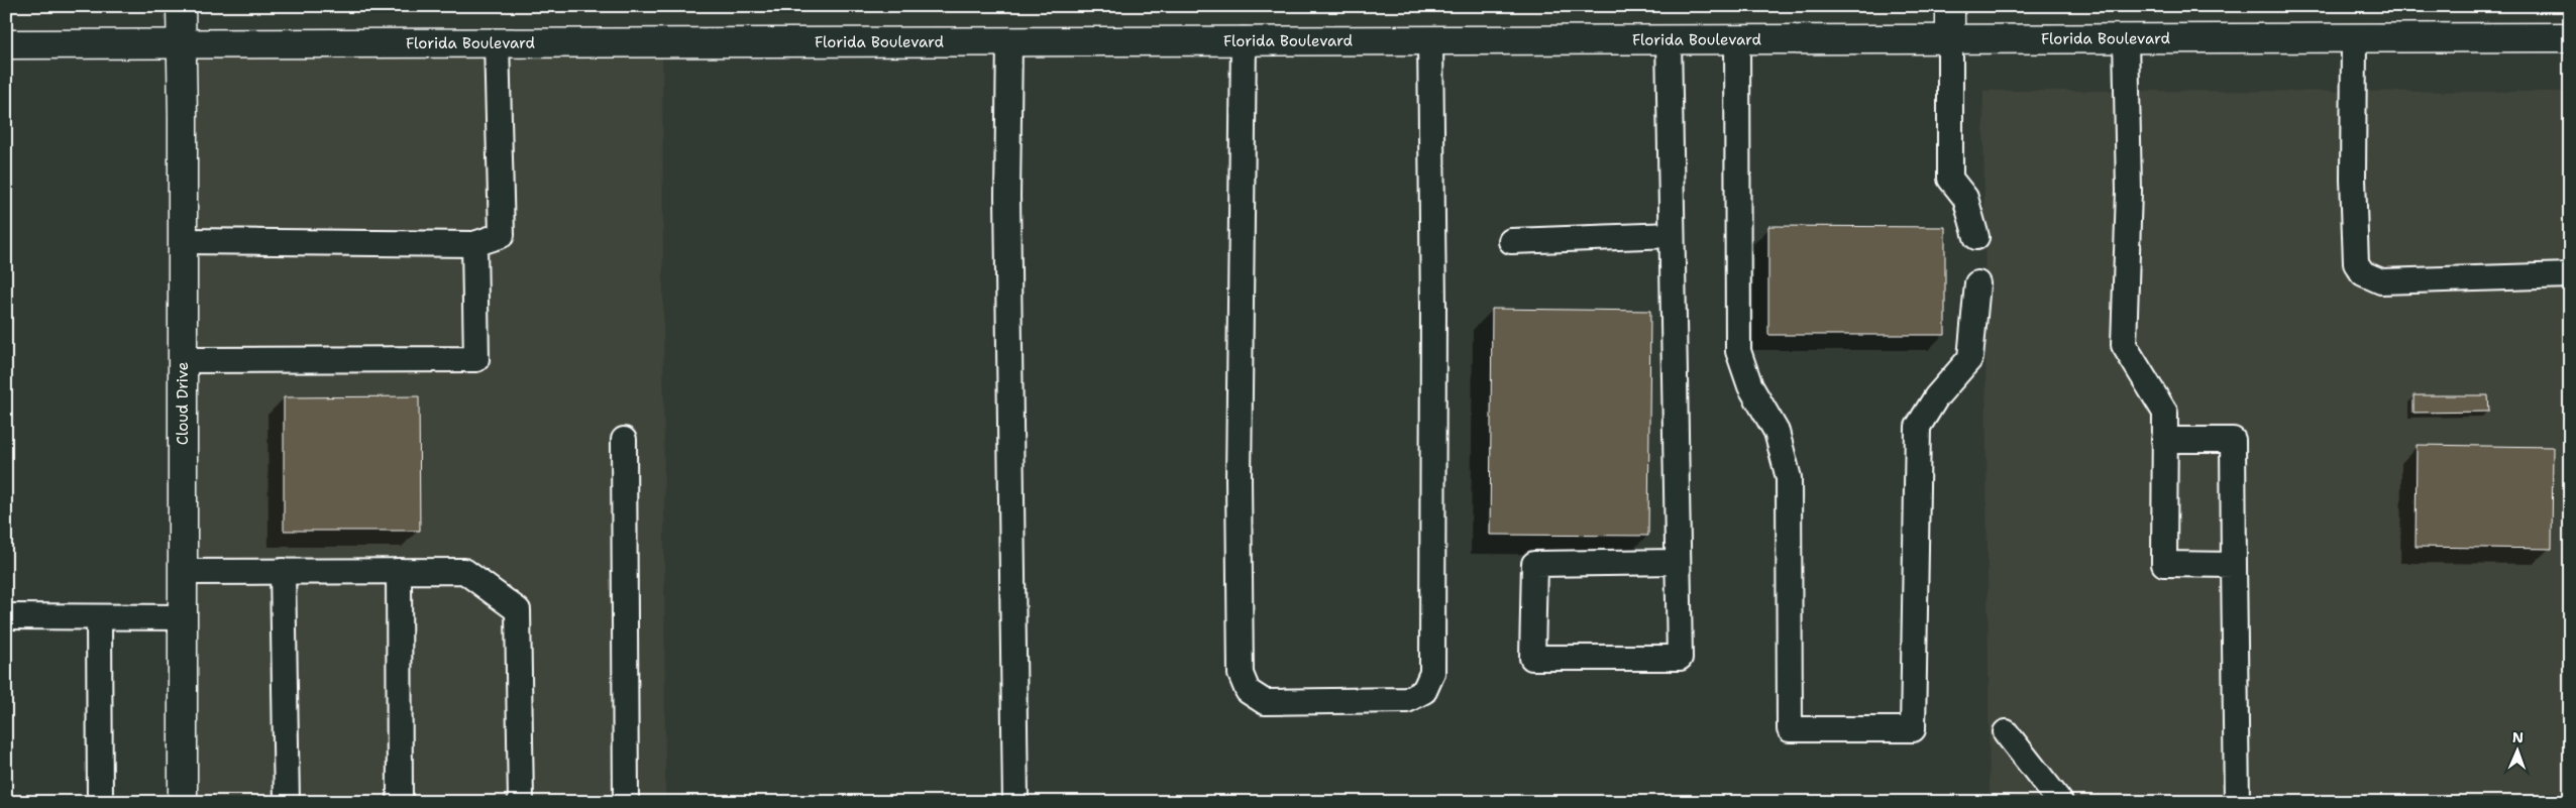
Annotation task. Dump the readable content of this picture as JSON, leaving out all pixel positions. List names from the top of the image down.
{
  "streets": {
    "main road": ["Florida Boulevard", "Cloud Drive"]
  },
  "crossings": [
    ["Florida Boulevard", "Cloud Drive"]
  ],
  "north": "top"
}
